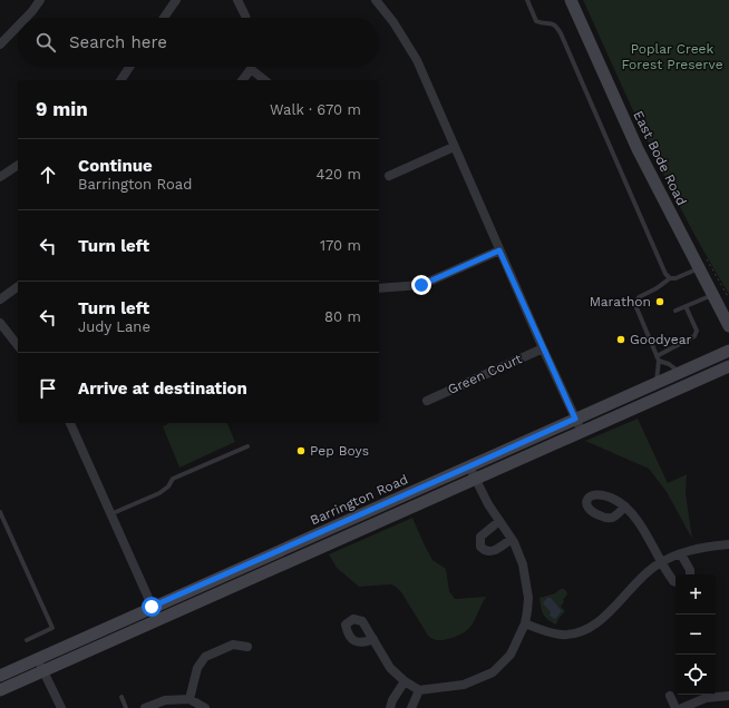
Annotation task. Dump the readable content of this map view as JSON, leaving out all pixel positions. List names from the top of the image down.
{
  "streets": {
    "main road": ["East Bode Road", "Barrington Road"],
    "street": ["Green Court"]
  },
  "parks": ["Poplar Creek Forest Preserve"],
  "places": ["Marathon", "Goodyear", "Pep Boys"],
  "page": {
    "search": "Search here",
    "heading": ["9 min", "Walk · 670 m"],
    "list": [
      ["Continue", "Barrington Road", "420 m"],
      ["Turn left", "170 m"],
      ["Turn left", "Judy Lane", "80 m"],
      "Arrive at destination"
    ],
    "map_buttons": ["+", "−"]
  }
}
